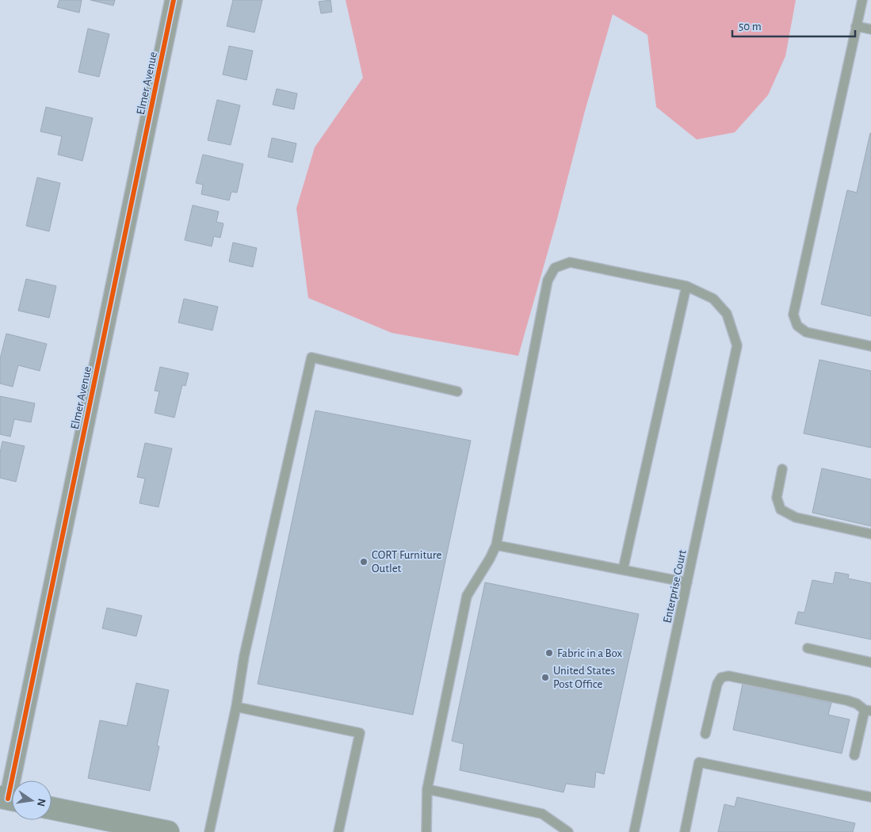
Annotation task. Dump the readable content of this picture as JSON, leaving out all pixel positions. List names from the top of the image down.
{
  "streets": {
    "street": ["Elmer Avenue"],
    "lane": ["Enterprise Court"]
  },
  "places": ["CORT Furniture Outlet", "Fabric in a Box", "United States Post Office"],
  "scale_bar": "50 m",
  "north": "right"
}
